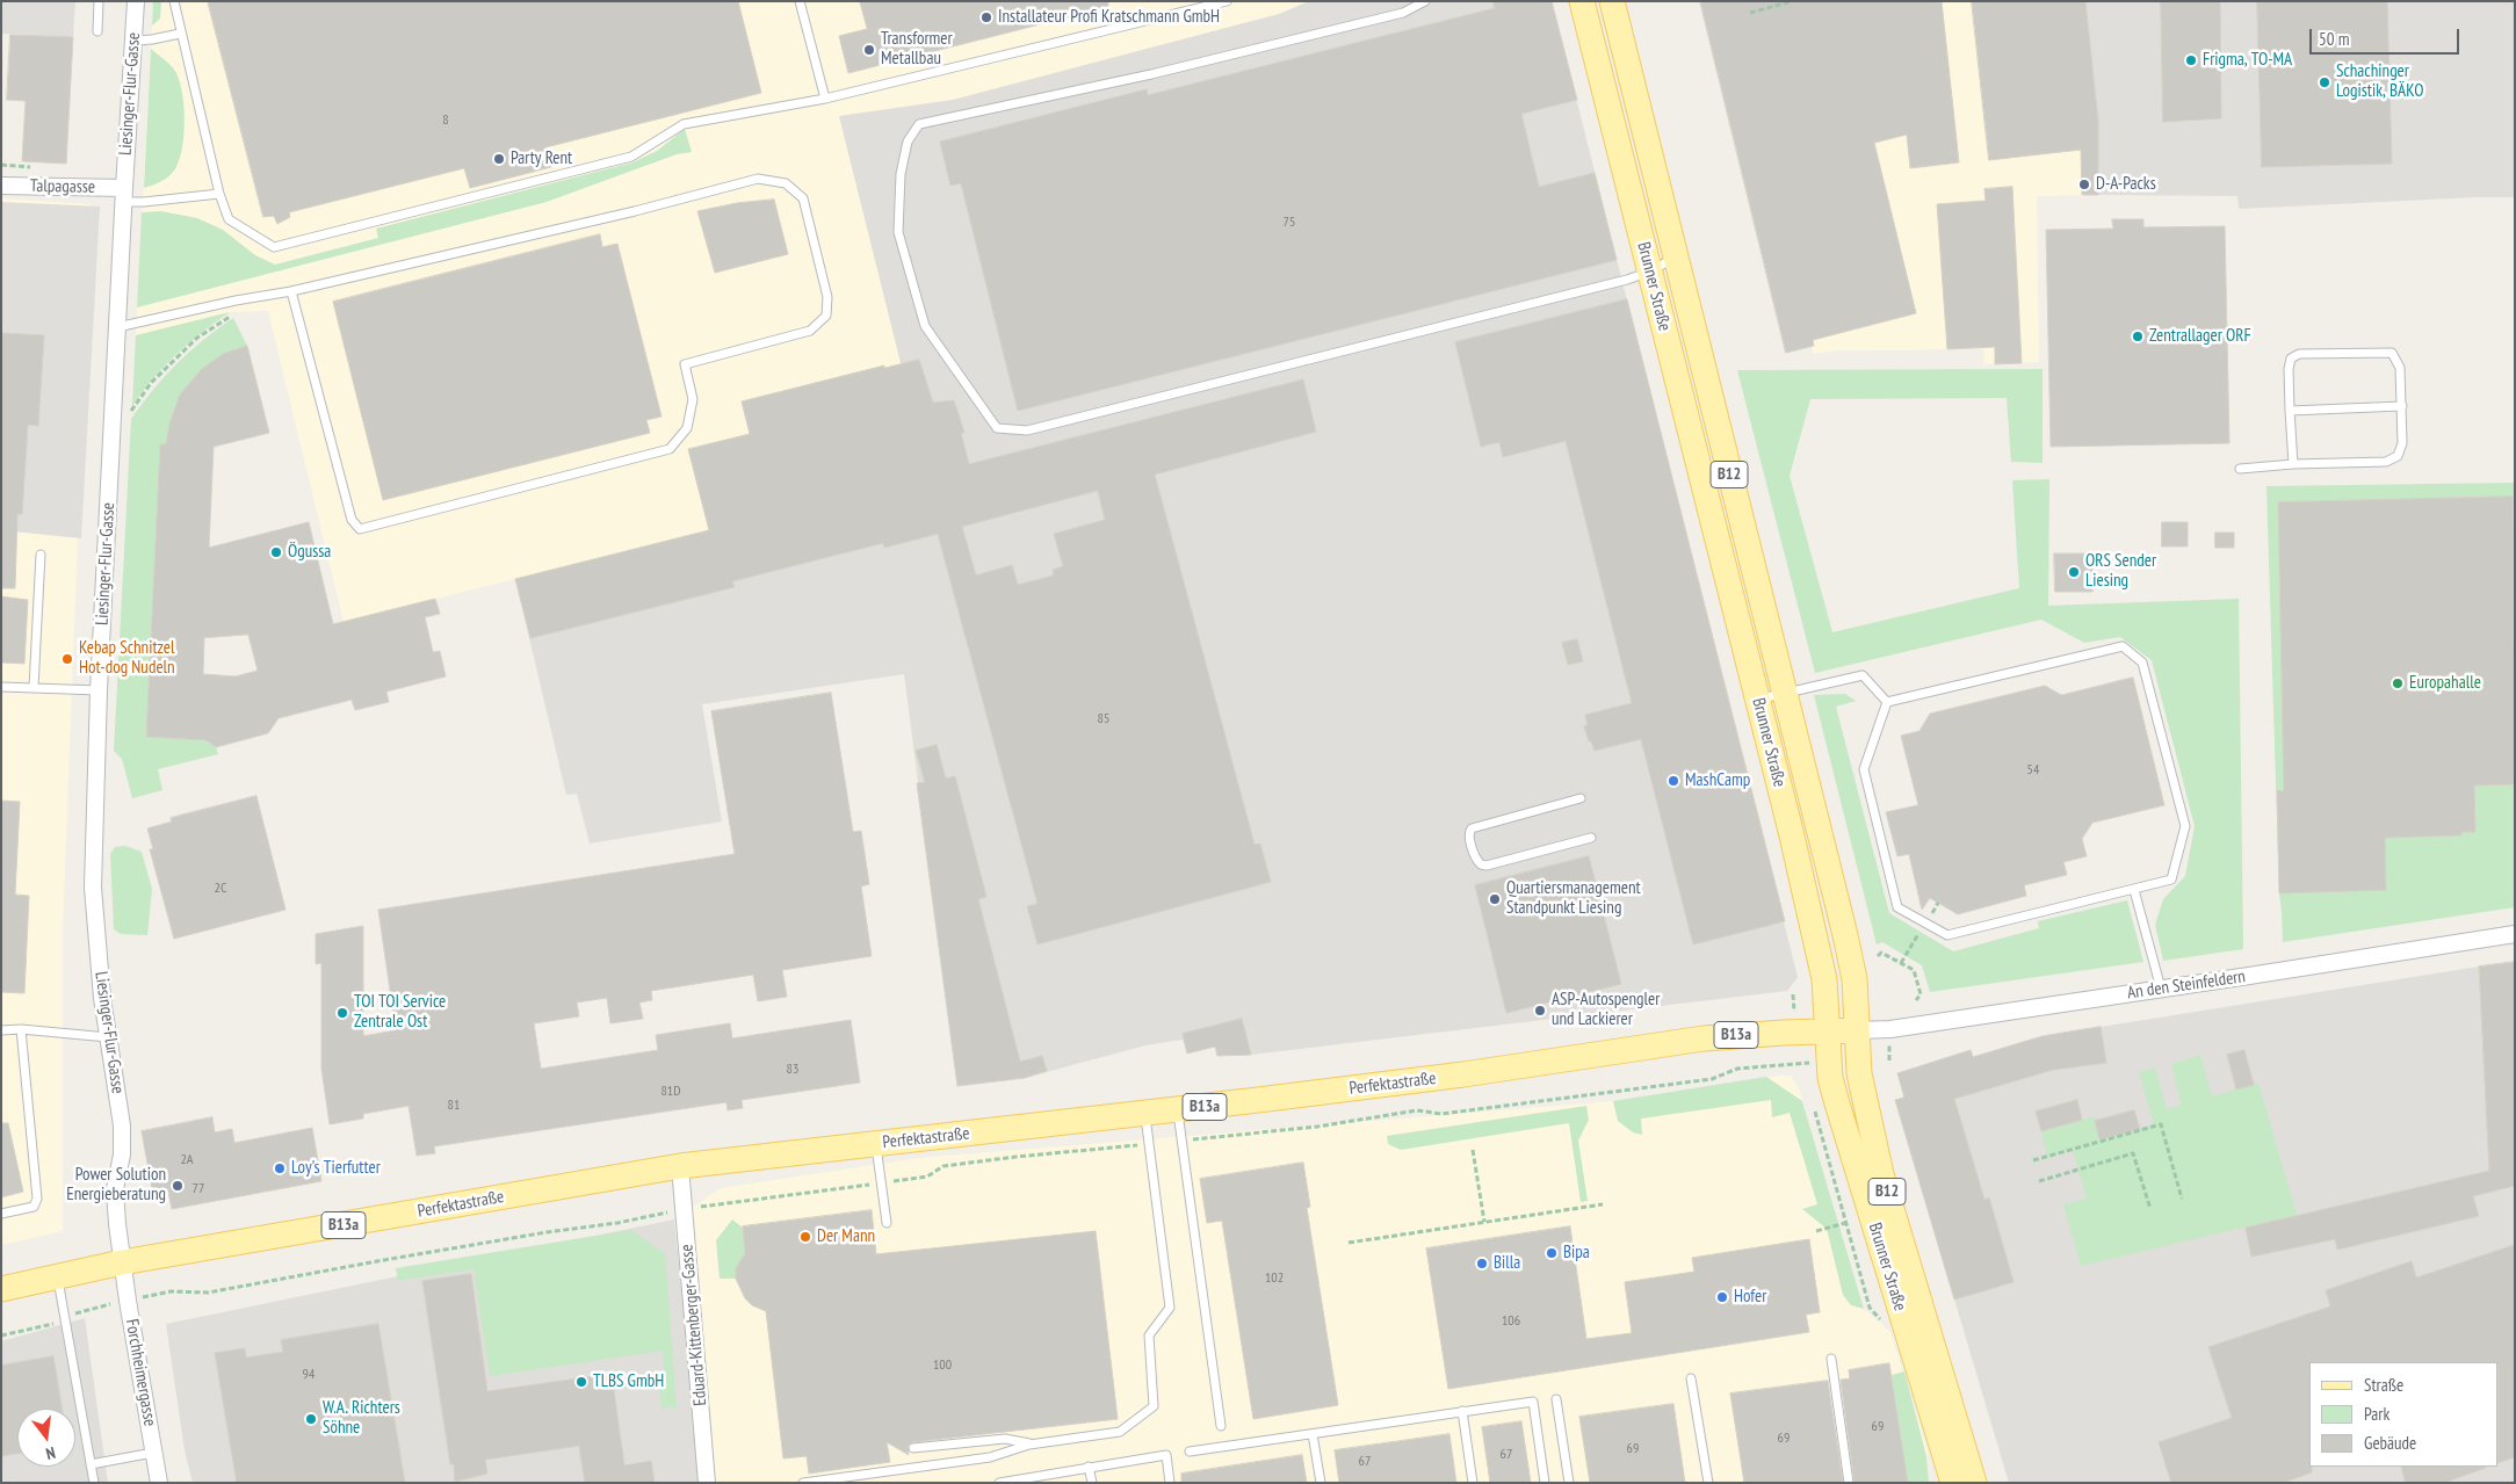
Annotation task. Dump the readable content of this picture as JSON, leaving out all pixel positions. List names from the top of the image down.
{
  "streets": {
    "main road": [
      "Brunner Straße",
      "B12",
      "B13a",
      "Perfektastraße"
    ],
    "street": [
      "Liesinger-Flur-Gasse",
      "Talpagasse",
      "An den Steinfeldern",
      "Eduard-Kittenberger-Gasse",
      "Forchheimergasse"
    ]
  },
  "crossings": [
    ["Liesinger-Flur-Gasse", "Talpagasse"],
    ["Liesinger-Flur-Gasse", "Perfektastraße"],
    ["Liesinger-Flur-Gasse", "Forchheimergasse"],
    ["Brunner Straße", "An den Steinfeldern"],
    ["Brunner Straße", "Perfektastraße"],
    ["An den Steinfeldern", "Perfektastraße"],
    ["Perfektastraße", "Eduard-Kittenberger-Gasse"],
    ["Perfektastraße", "Forchheimergasse"]
  ],
  "places": [
    "Installateur Profi Kratschmann GmbH",
    "Transformer Metallbau",
    "Frigma, TO-MA",
    "Schachinger Logistik, BÄKO",
    "Party Rent",
    "D-A-Packs",
    "Zentrallager ORF",
    "Ögussa",
    "ORS Sender Liesing",
    "Kebap Schnitzel Hot-dog Nudeln",
    "Europahalle",
    "MashCamp",
    "Quartiersmanagement Standpunkt Liesing",
    "ASP-Autospengler und Lackierer",
    "TOI TOI Service Zentrale Ost",
    "Loy's Tierfutter",
    "Power Solution Energieberatung",
    "Der Mann",
    "Bipa",
    "Billa",
    "Hofer",
    "TLBS GmbH",
    "W.A. Richters Söhne"
  ],
  "house_numbers": [
    "8",
    "75",
    "85",
    "54",
    "2C",
    "83",
    "81D",
    "81",
    "2A",
    "77",
    "102",
    "106",
    "100",
    "94",
    "69",
    "69",
    "69",
    "67",
    "67"
  ],
  "legend": ["Straße", "Park", "Gebäude"],
  "scale_bar": "50 m",
  "north": "bottom"
}
